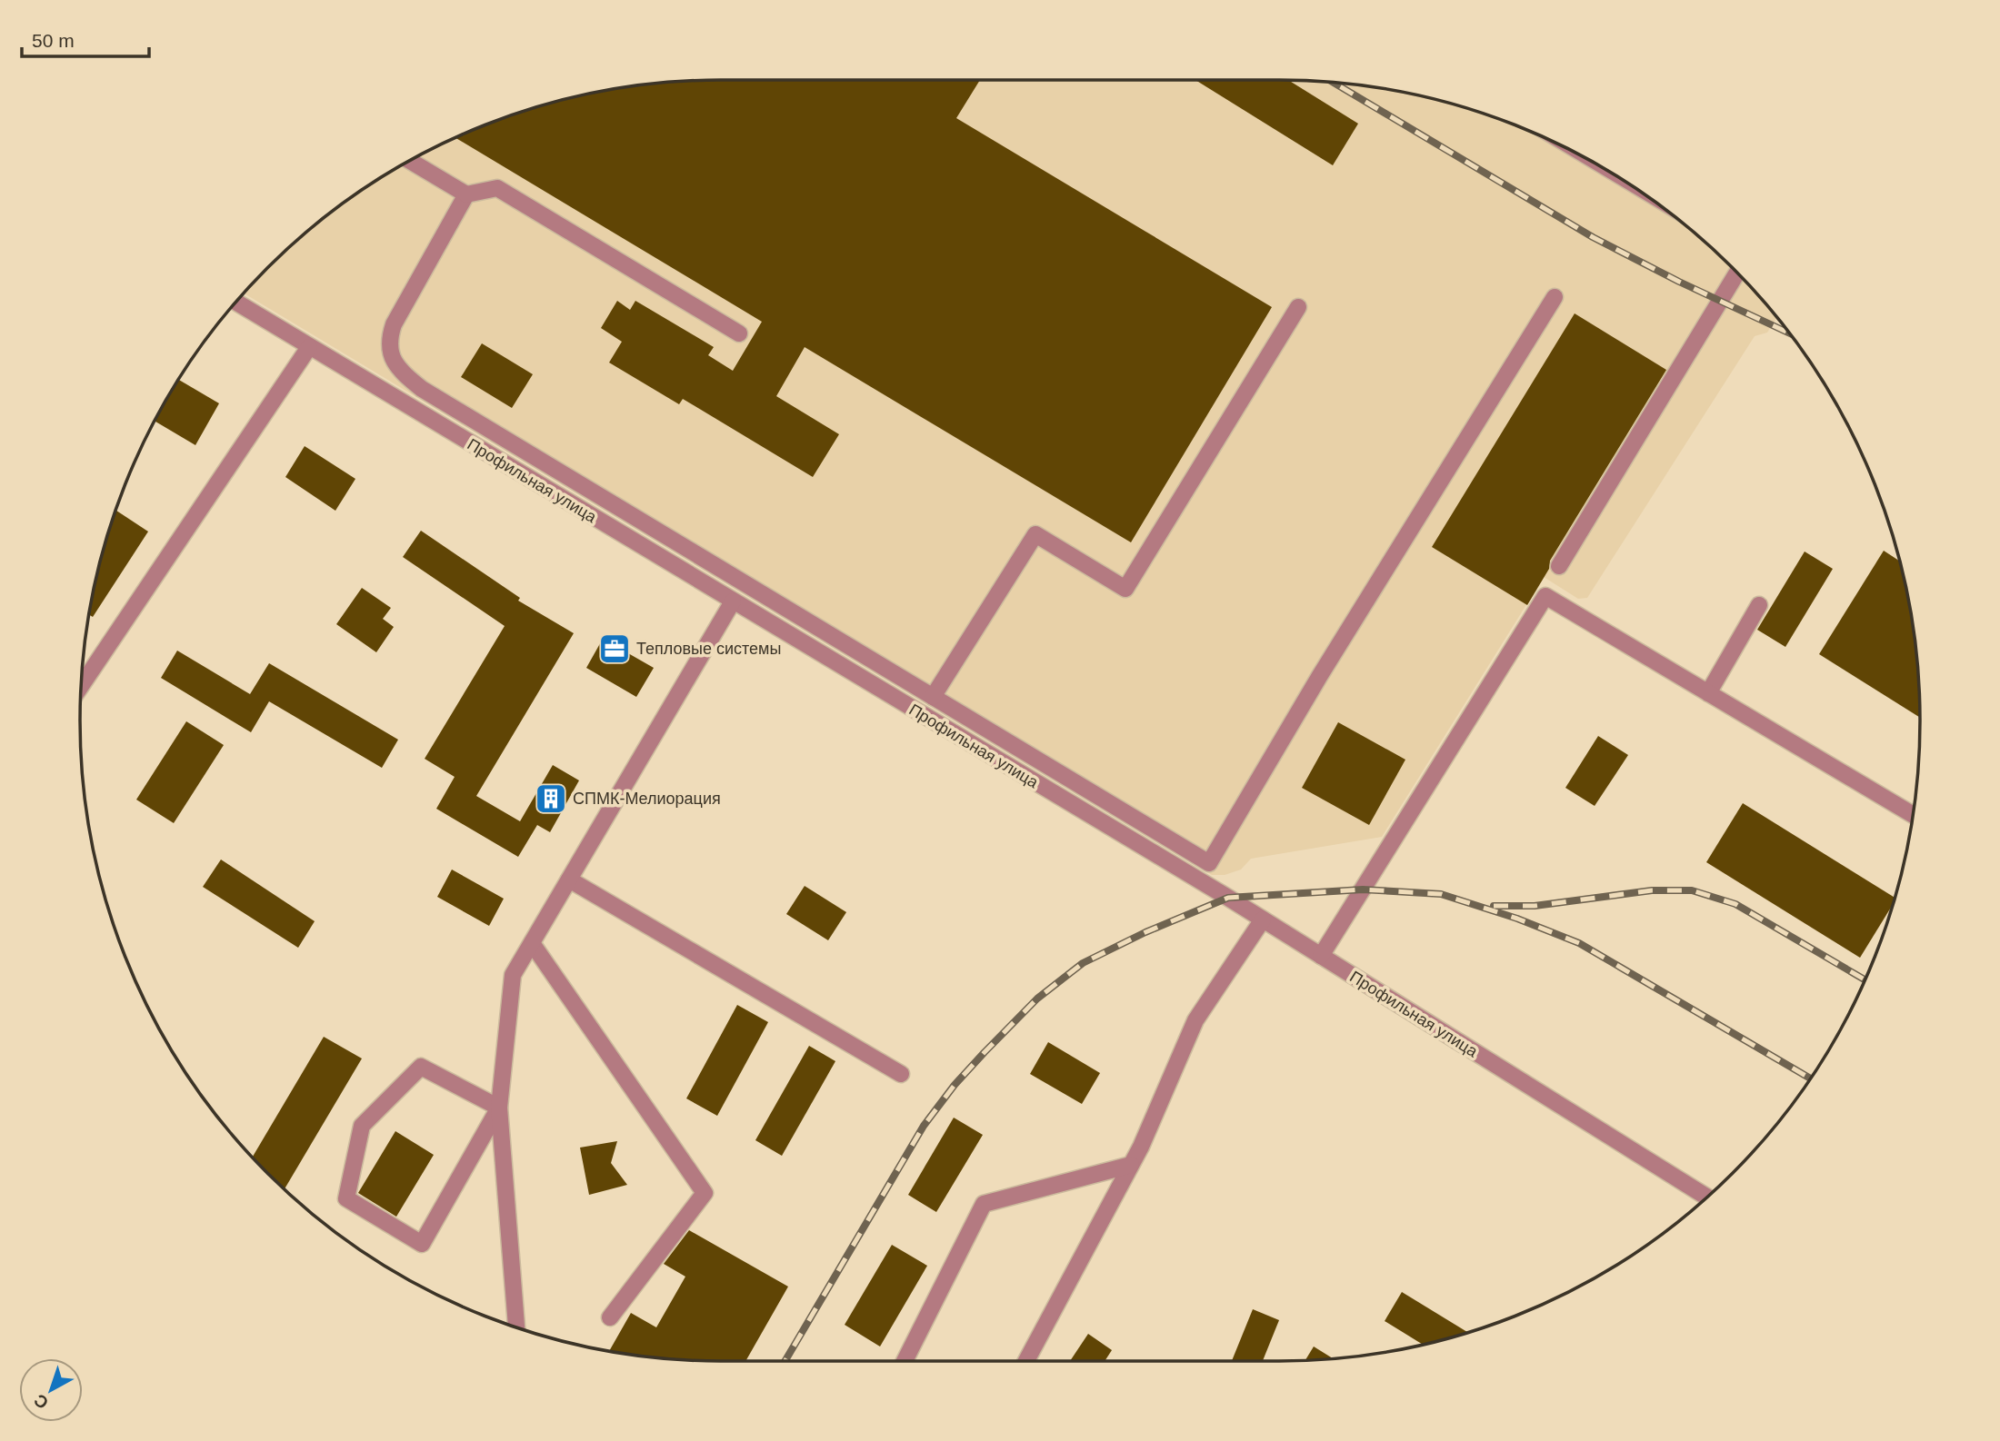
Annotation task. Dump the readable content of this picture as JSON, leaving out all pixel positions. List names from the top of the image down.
{
  "streets": {
    "street": ["Профильная улица"]
  },
  "places": {
    "office": ["Тепловые системы"],
    "building": ["СПМК-Мелиорация"]
  },
  "scale_bar": "50 m",
  "north": "bottom left"
}
